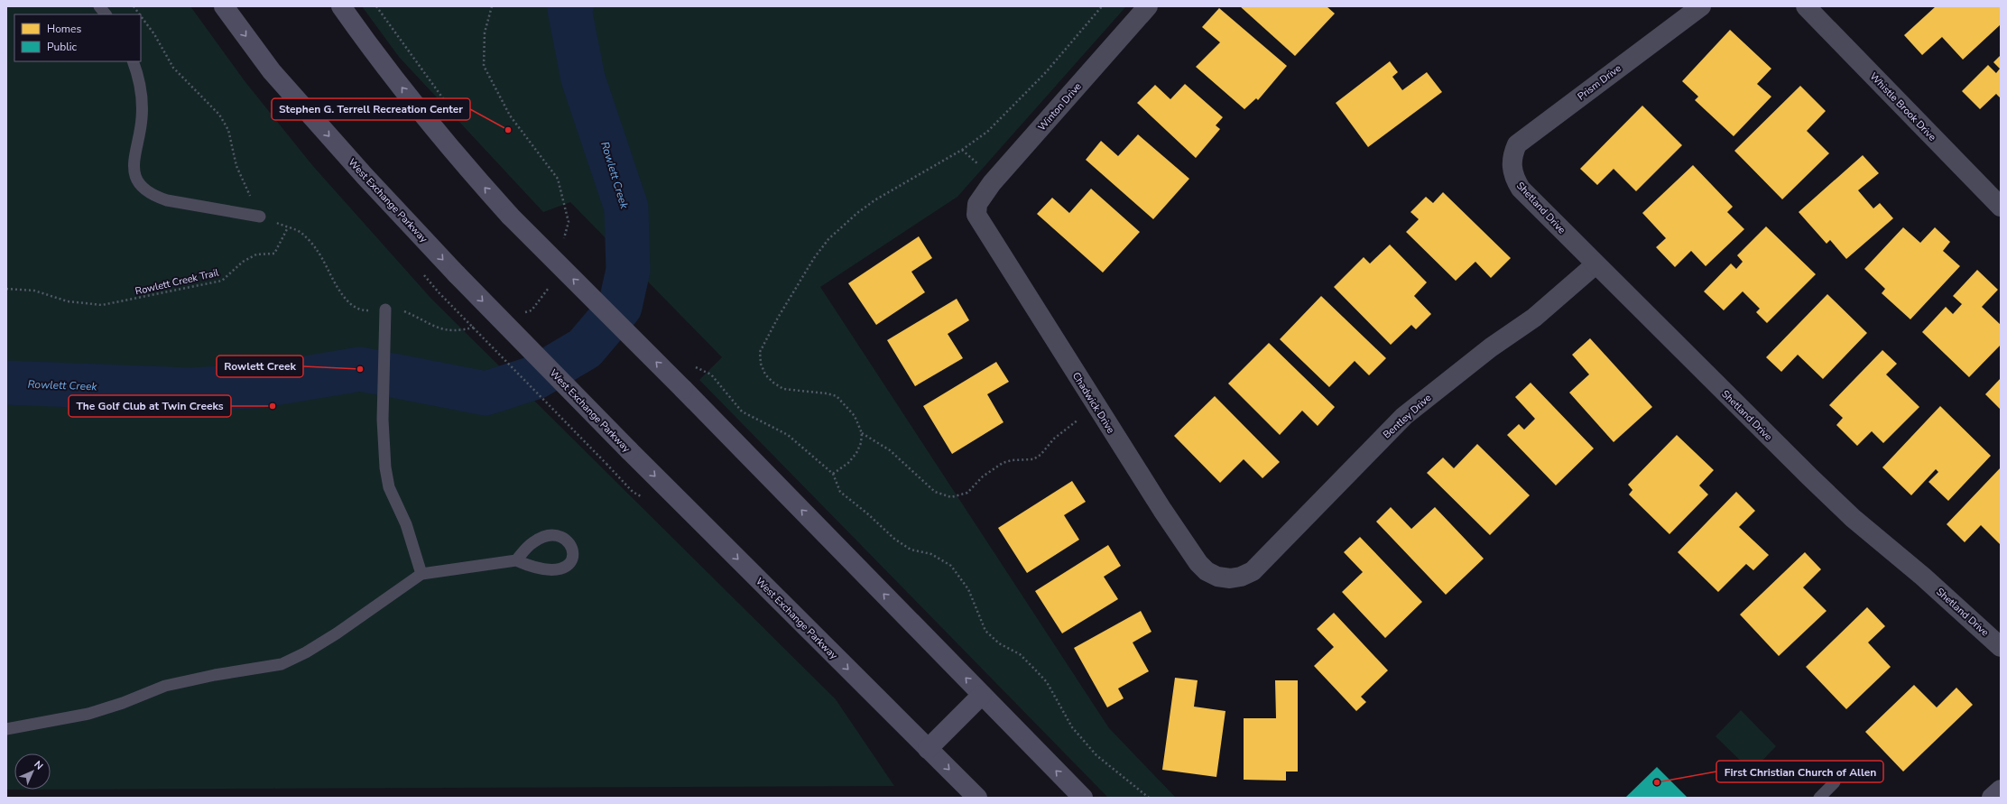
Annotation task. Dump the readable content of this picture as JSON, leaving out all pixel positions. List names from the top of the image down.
{
  "streets": {
    "main road": ["West Exchange Parkway"],
    "street": [
      "Prism Drive",
      "Winton Drive",
      "Whistle Brook Drive",
      "Shetland Drive",
      "Chadwick Drive",
      "Bentley Drive"
    ],
    "path": ["Rowlett Creek Trail"]
  },
  "crossings": [
    ["Prism Drive", "Shetland Drive"],
    ["Winton Drive", "Chadwick Drive"],
    ["Shetland Drive", "Bentley Drive"],
    ["Chadwick Drive", "Bentley Drive"]
  ],
  "water": ["Rowlett Creek"],
  "places": [
    "Stephen G. Terrell Recreation Center",
    "Rowlett Creek",
    "The Golf Club at Twin Creeks",
    "First Christian Church of Allen"
  ],
  "legend": ["Homes", "Public"],
  "north": "top right"
}
